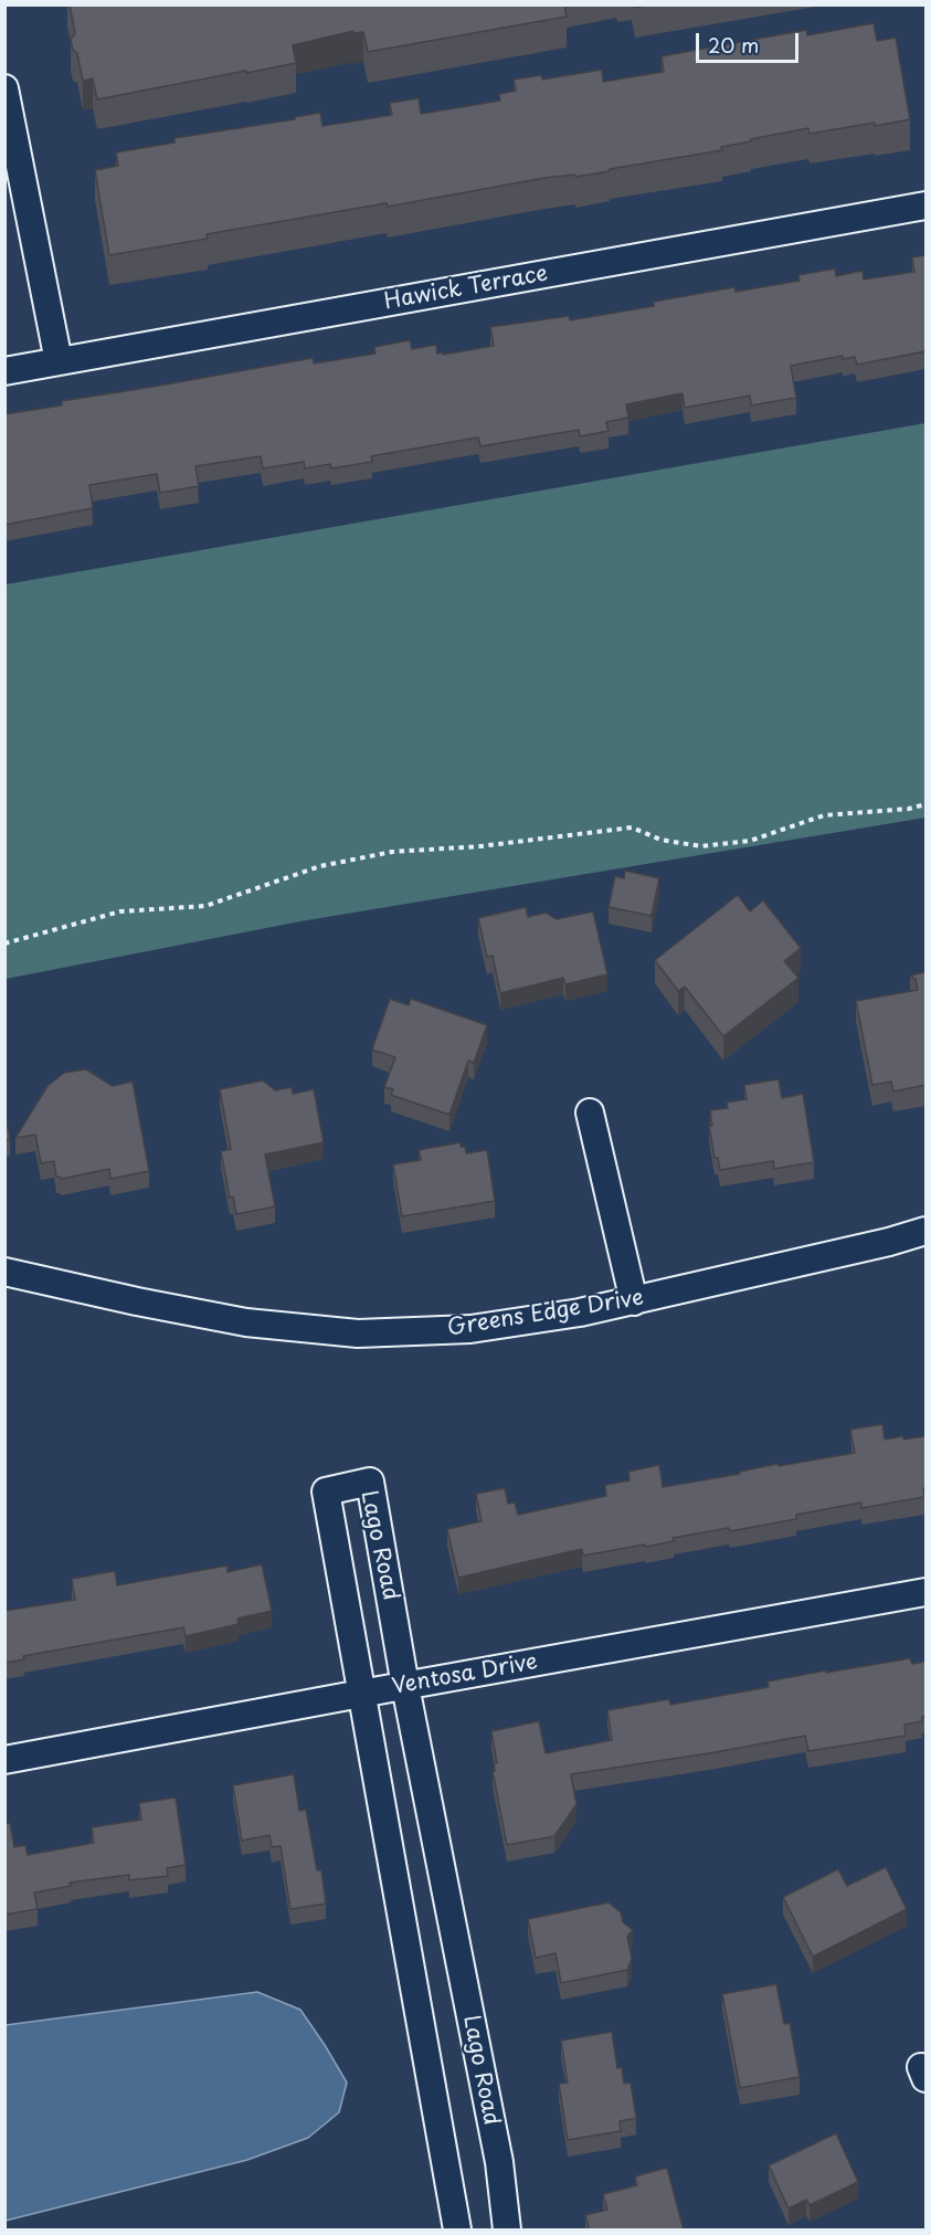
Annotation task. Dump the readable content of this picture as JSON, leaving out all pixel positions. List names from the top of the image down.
{
  "streets": {
    "street": [
      "Hawick Terrace",
      "Greens Edge Drive",
      "Lago Road",
      "Ventosa Drive"
    ]
  },
  "crossings": [
    ["Lago Road", "Ventosa Drive"]
  ],
  "scale_bar": "20 m"
}
